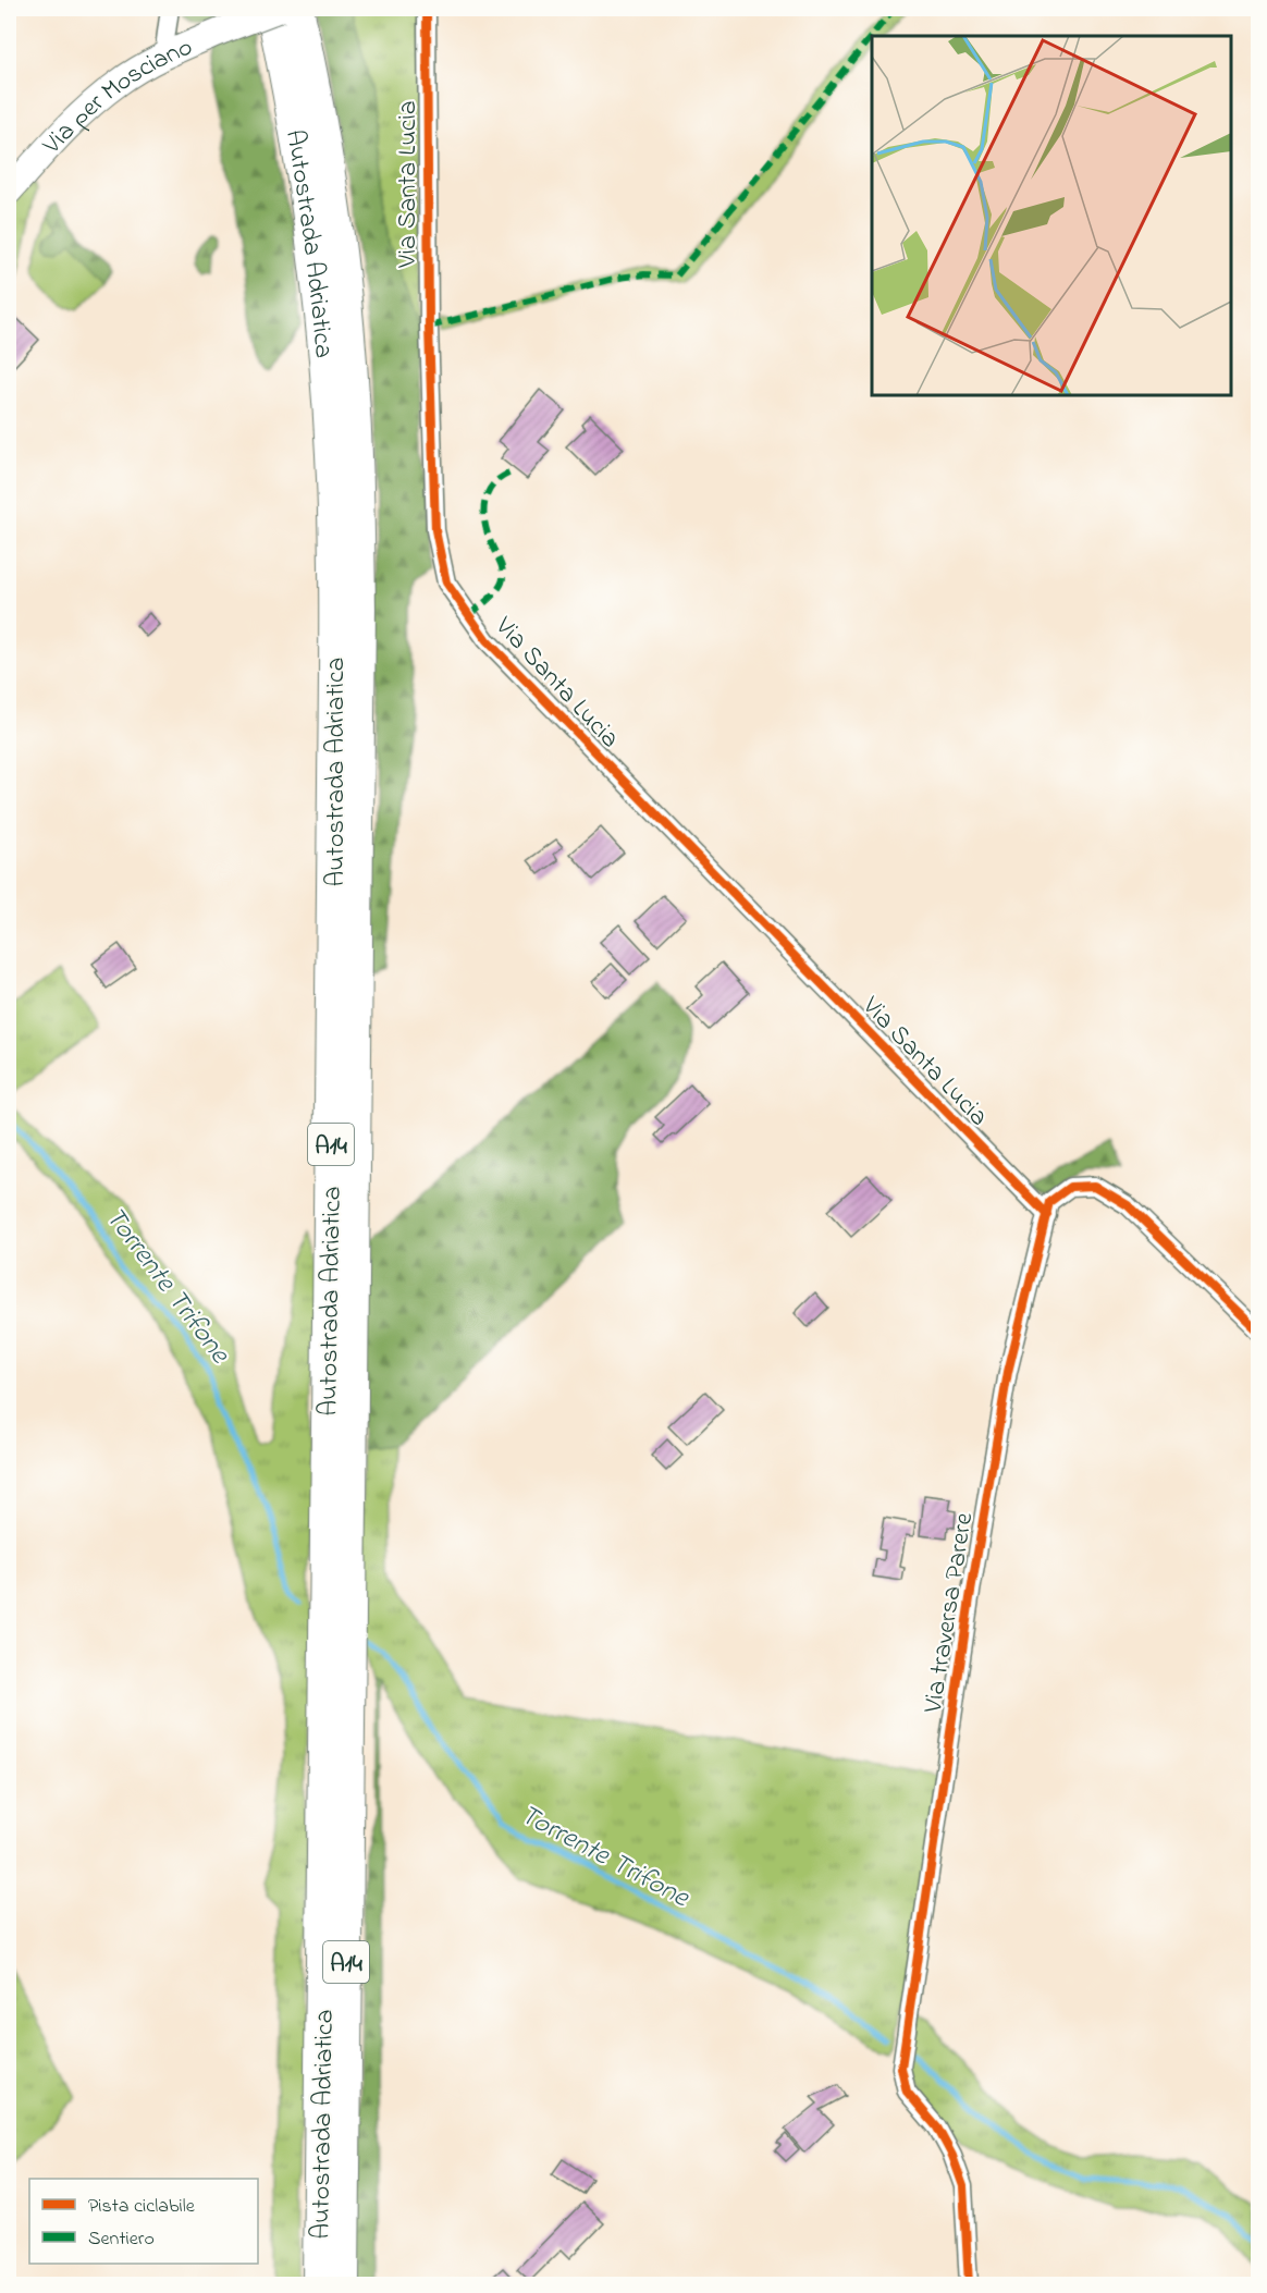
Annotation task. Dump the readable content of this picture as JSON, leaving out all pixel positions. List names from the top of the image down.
{
  "streets": {
    "highway": ["Autostrada Adriatica", "A14"],
    "main road": ["Via per Mosciano"],
    "street": ["Via Santa Lucia", "Via traversa Parere"]
  },
  "crossings": [
    ["Via Santa Lucia", "Via traversa Parere"]
  ],
  "water": ["Torrente Trifone"],
  "legend": ["Pista ciclabile", "Sentiero"]
}
